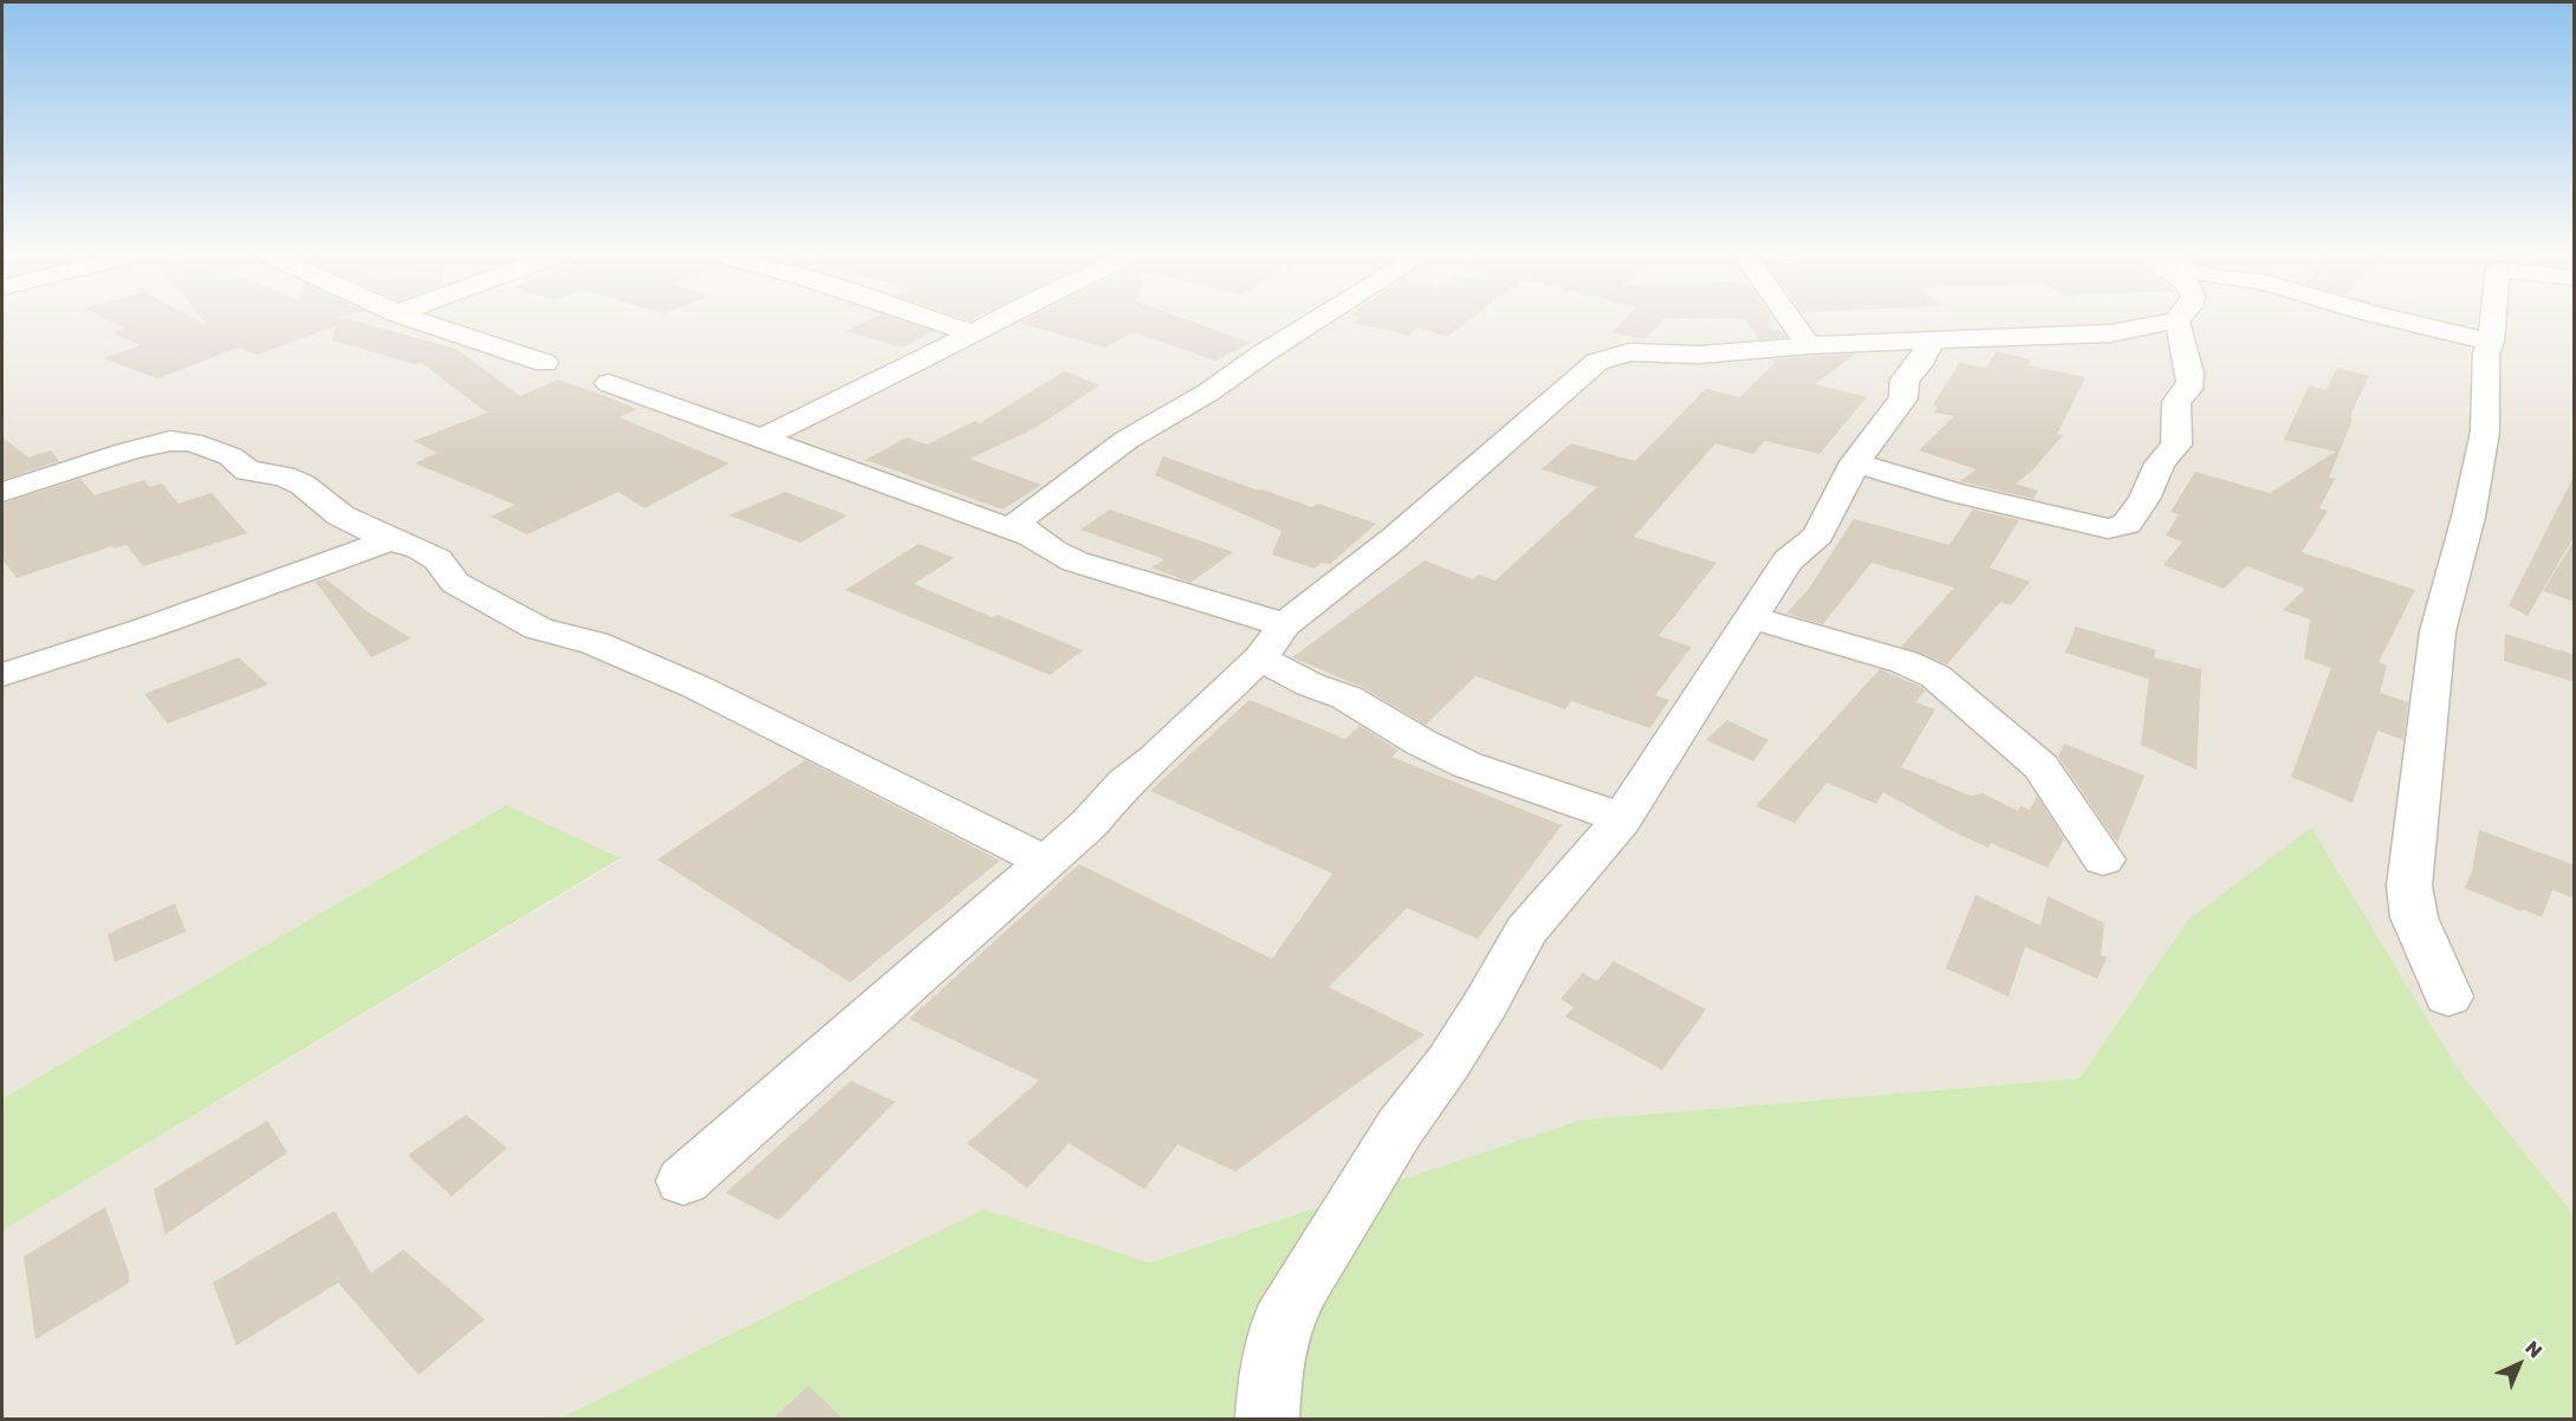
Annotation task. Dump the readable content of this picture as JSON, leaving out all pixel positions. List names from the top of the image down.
{
  "north": "top right"
}
